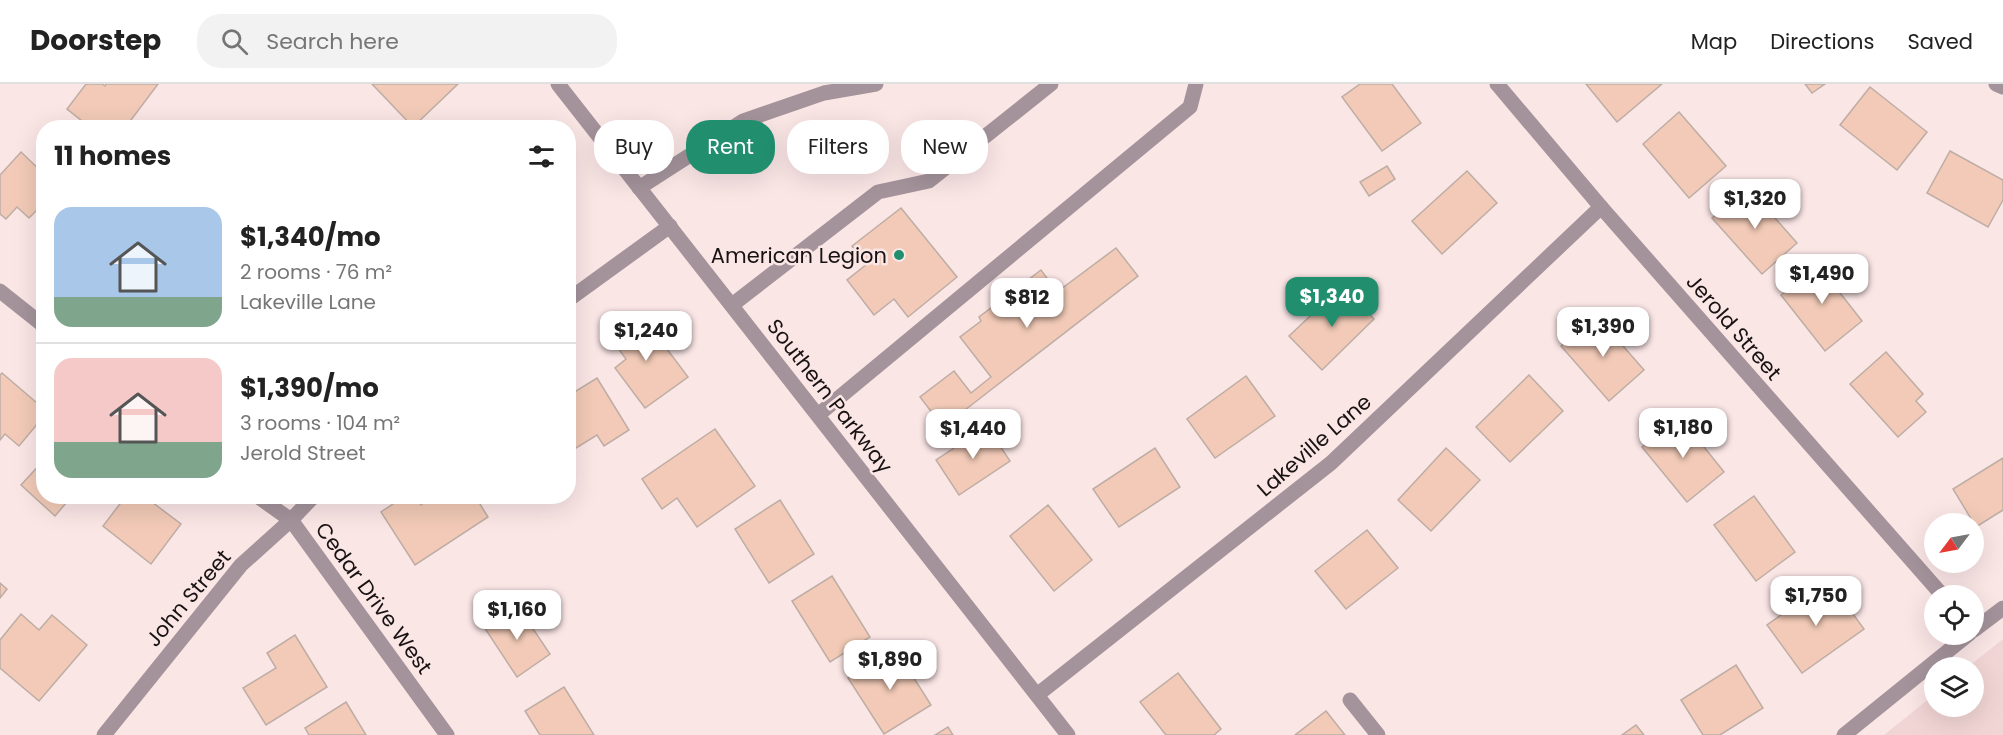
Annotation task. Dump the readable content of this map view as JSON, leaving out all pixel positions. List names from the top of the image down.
{
  "streets": {
    "street": [
      "Jerold Street",
      "Southern Parkway",
      "Lakeville Lane",
      "John Street",
      "Cedar Drive West"
    ]
  },
  "crossings": [
    ["Jerold Street", "Lakeville Lane"],
    ["Southern Parkway", "Lakeville Lane"],
    ["John Street", "Cedar Drive West"]
  ],
  "places": ["American Legion"],
  "north": "bottom left",
  "page": {
    "header": "Doorstep",
    "search": "Search here",
    "nav": ["Map", "Directions", "Saved"],
    "chip": [
      "Buy",
      "Rent",
      "Filters",
      "New"
    ],
    "heading": "11 homes",
    "price": [
      "$1,320",
      "$1,490",
      "$1,340",
      "$812",
      "$1,390",
      "$1,240",
      "$1,180",
      "$1,440",
      "$1,750",
      "$1,160",
      "$1,890"
    ],
    "list": [
      {
        "name": "$1,340/mo",
        "note": "2 rooms · 76 m² · Lakeville Lane"
      },
      {
        "name": "$1,390/mo",
        "note": "3 rooms · 104 m² · Jerold Street"
      }
    ]
  }
}
